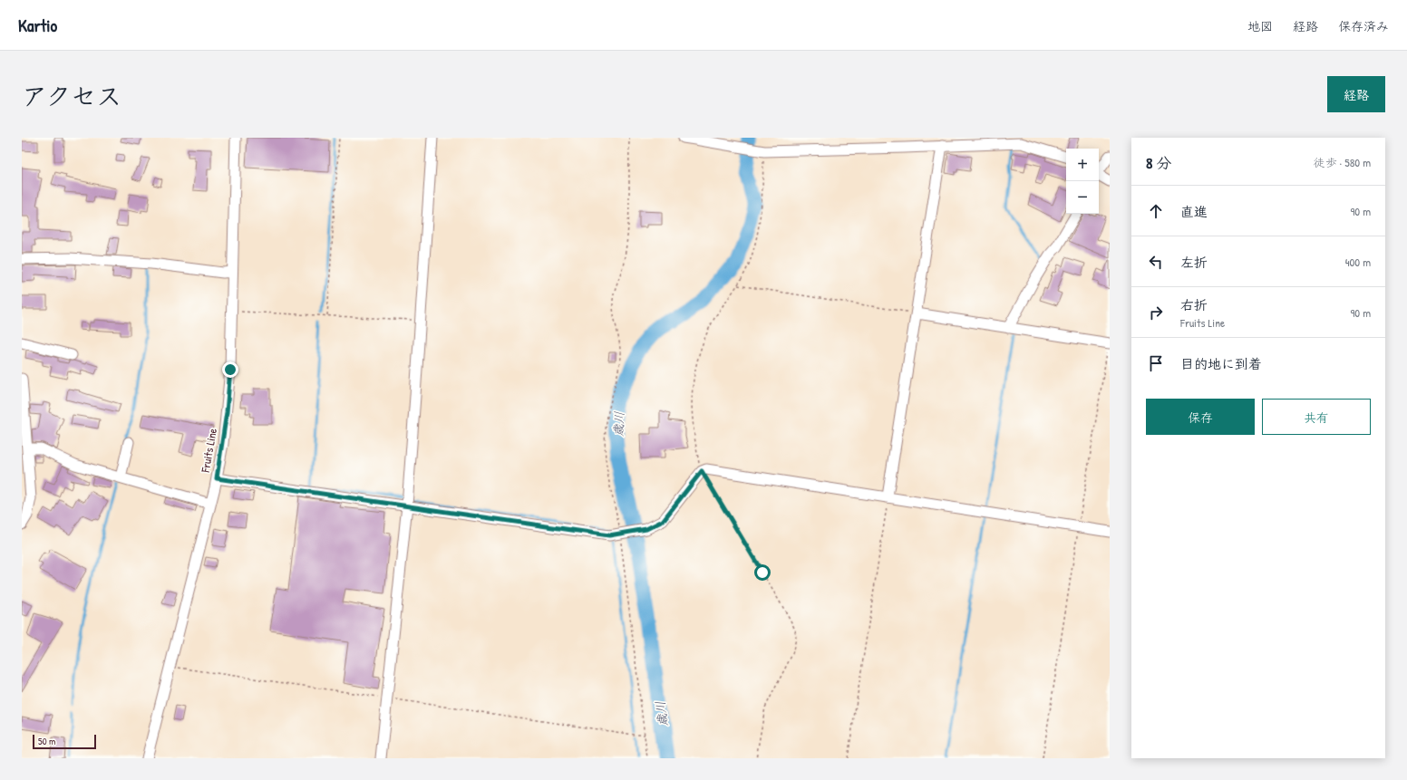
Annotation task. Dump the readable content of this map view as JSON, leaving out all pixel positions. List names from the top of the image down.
{
  "streets": {
    "street": ["Fruits Line"]
  },
  "water": ["歳川"],
  "scale_bar": "50 m",
  "page": {
    "header": "Kartio",
    "nav": ["地図", "経路", "保存済み"],
    "title": "アクセス",
    "buttons": [
      "経路",
      ["保存", "共有"]
    ],
    "heading": ["8 分", "徒歩 · 580 m"],
    "map_buttons": ["+", "−"],
    "list": [
      ["直進", "90 m"],
      ["左折", "400 m"],
      ["右折", "Fruits Line", "90 m"],
      "目的地に到着"
    ],
    "scale": "50 m"
  }
}
